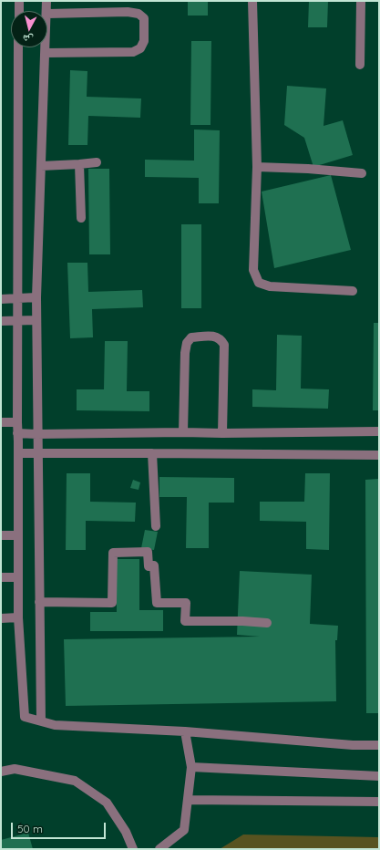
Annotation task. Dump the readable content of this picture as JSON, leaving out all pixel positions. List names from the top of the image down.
{
  "scale_bar": "50 m",
  "north": "bottom"
}
